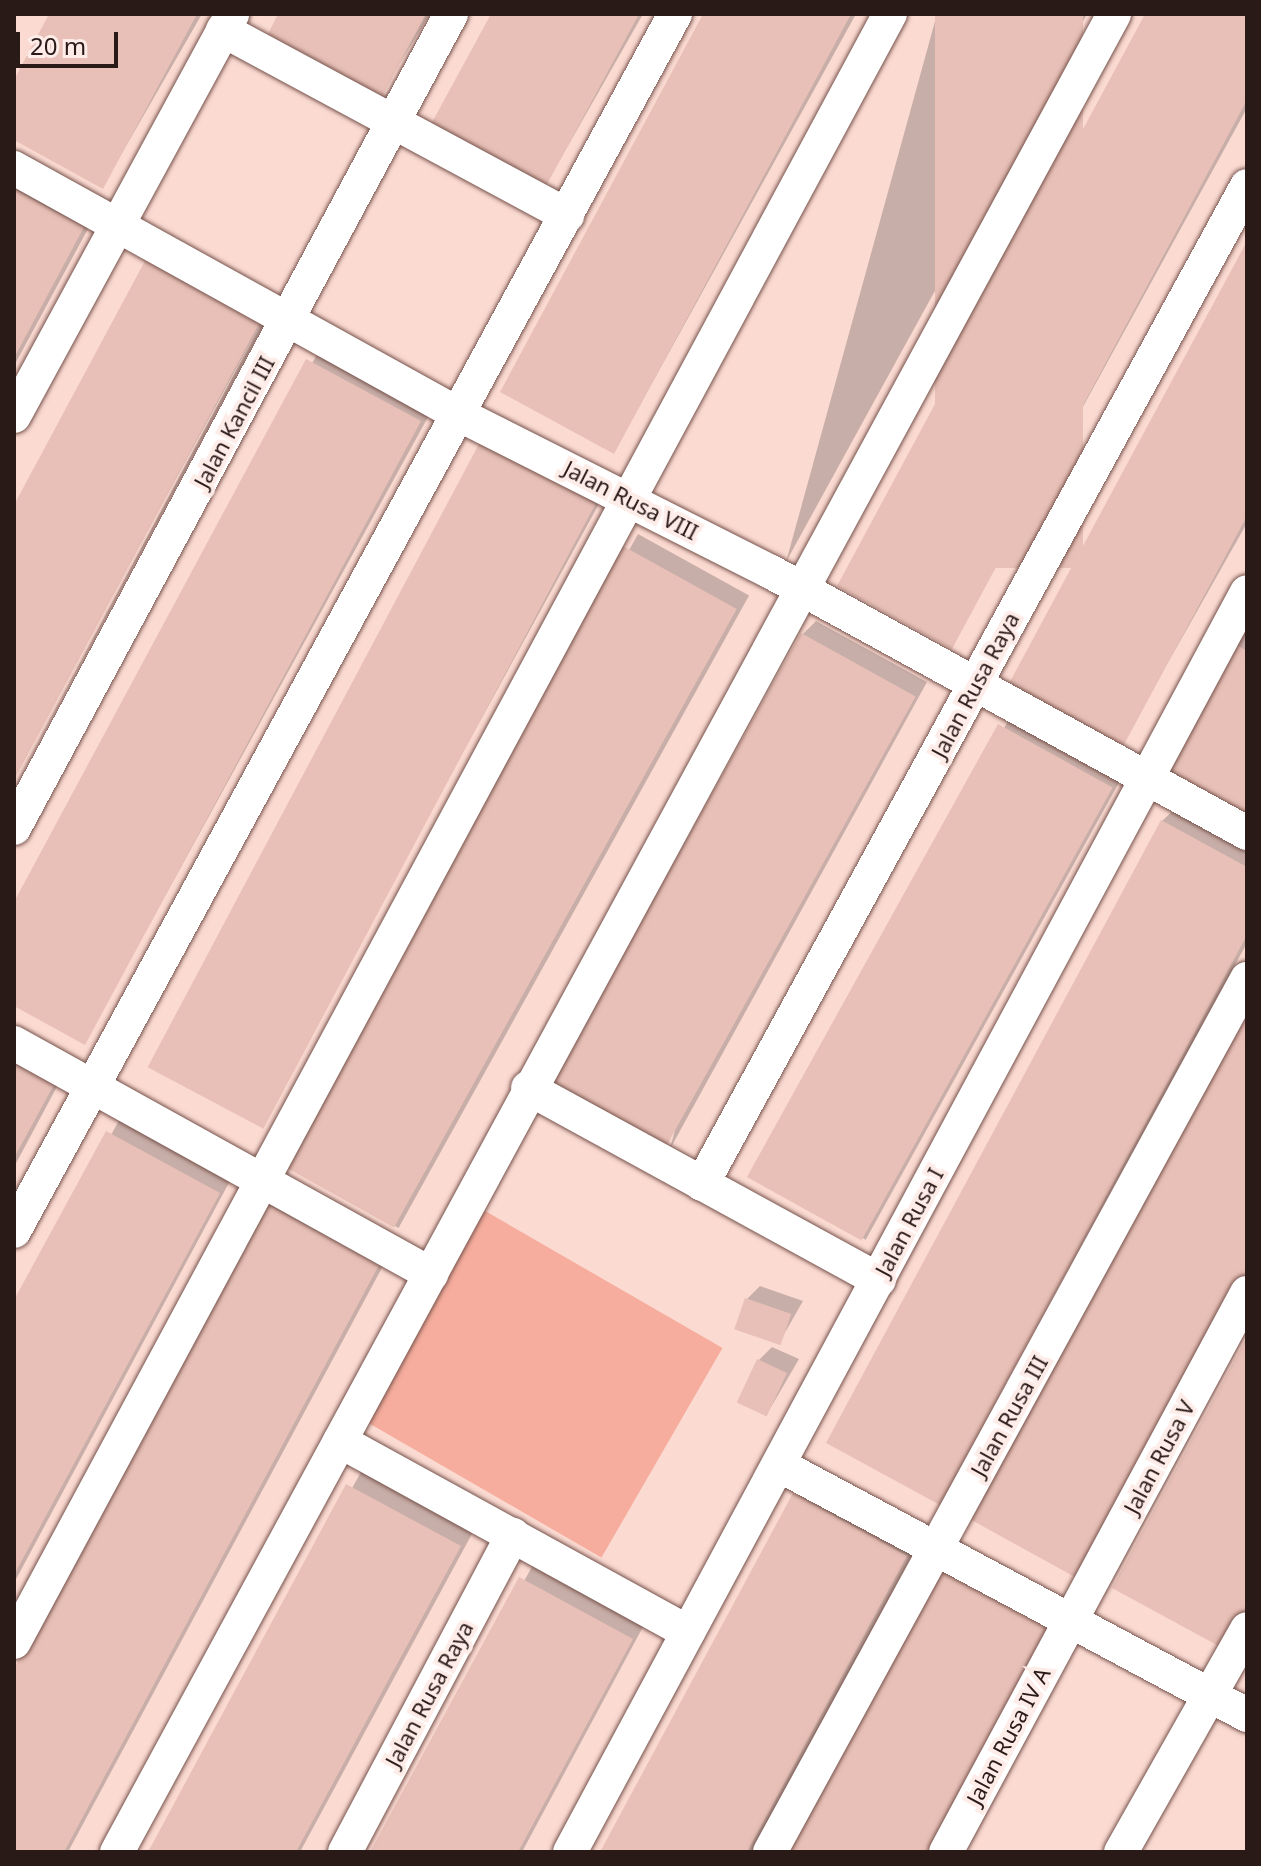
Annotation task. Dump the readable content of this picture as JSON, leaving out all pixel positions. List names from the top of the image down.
{
  "streets": {
    "street": [
      "Jalan Kancil III",
      "Jalan Rusa VIII",
      "Jalan Rusa Raya",
      "Jalan Rusa I",
      "Jalan Rusa III",
      "Jalan Rusa V",
      "Jalan Rusa IV A"
    ]
  },
  "crossings": [
    ["Jalan Kancil III", "Jalan Rusa VIII"],
    ["Jalan Rusa VIII", "Jalan Rusa Raya"],
    ["Jalan Rusa VIII", "Jalan Rusa I"],
    ["Jalan Rusa V", "Jalan Rusa IV A"]
  ],
  "scale_bar": "20 m"
}
